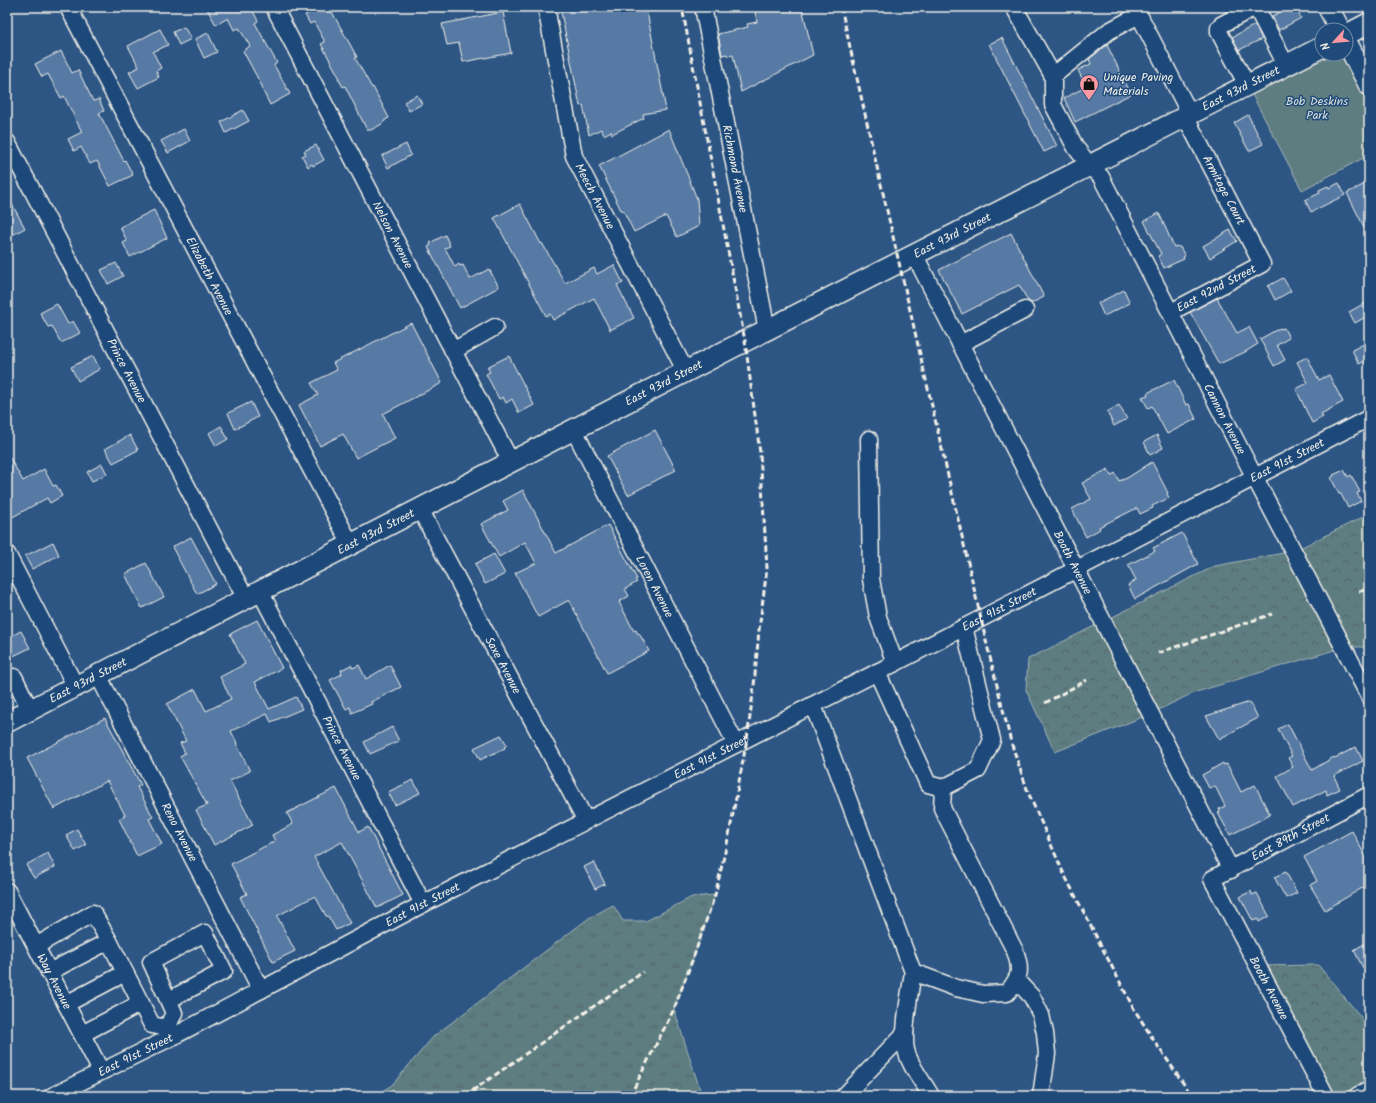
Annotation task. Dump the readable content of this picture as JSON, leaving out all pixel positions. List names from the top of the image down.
{
  "streets": {
    "main road": ["East 93rd Street"],
    "street": [
      "Richmond Avenue",
      "Armitage Court",
      "Meech Avenue",
      "Nelson Avenue",
      "Elizabeth Avenue",
      "East 92nd Street",
      "Prince Avenue",
      "Cannon Avenue",
      "East 91st Street",
      "Booth Avenue",
      "Loren Avenue",
      "Saxe Avenue",
      "Reno Avenue",
      "East 89th Street",
      "Way Avenue"
    ]
  },
  "crossings": [
    ["East 93rd Street", "Richmond Avenue"],
    ["East 93rd Street", "Armitage Court"],
    ["East 93rd Street", "Meech Avenue"],
    ["East 93rd Street", "Nelson Avenue"],
    ["East 93rd Street", "Elizabeth Avenue"],
    ["East 93rd Street", "Prince Avenue"],
    ["East 93rd Street", "Cannon Avenue"],
    ["East 93rd Street", "Booth Avenue"],
    ["East 93rd Street", "Loren Avenue"],
    ["East 93rd Street", "Saxe Avenue"],
    ["East 93rd Street", "Reno Avenue"],
    ["Armitage Court", "East 92nd Street"],
    ["East 92nd Street", "Cannon Avenue"],
    ["Prince Avenue", "East 91st Street"],
    ["Cannon Avenue", "East 91st Street"],
    ["East 91st Street", "Booth Avenue"],
    ["East 91st Street", "Loren Avenue"],
    ["East 91st Street", "Saxe Avenue"],
    ["East 91st Street", "Reno Avenue"],
    ["East 91st Street", "Way Avenue"],
    ["Booth Avenue", "East 89th Street"]
  ],
  "parks": ["Bob Deskins Park"],
  "places": {
    "shop": ["Unique Paving Materials"]
  },
  "north": "bottom left"
}
